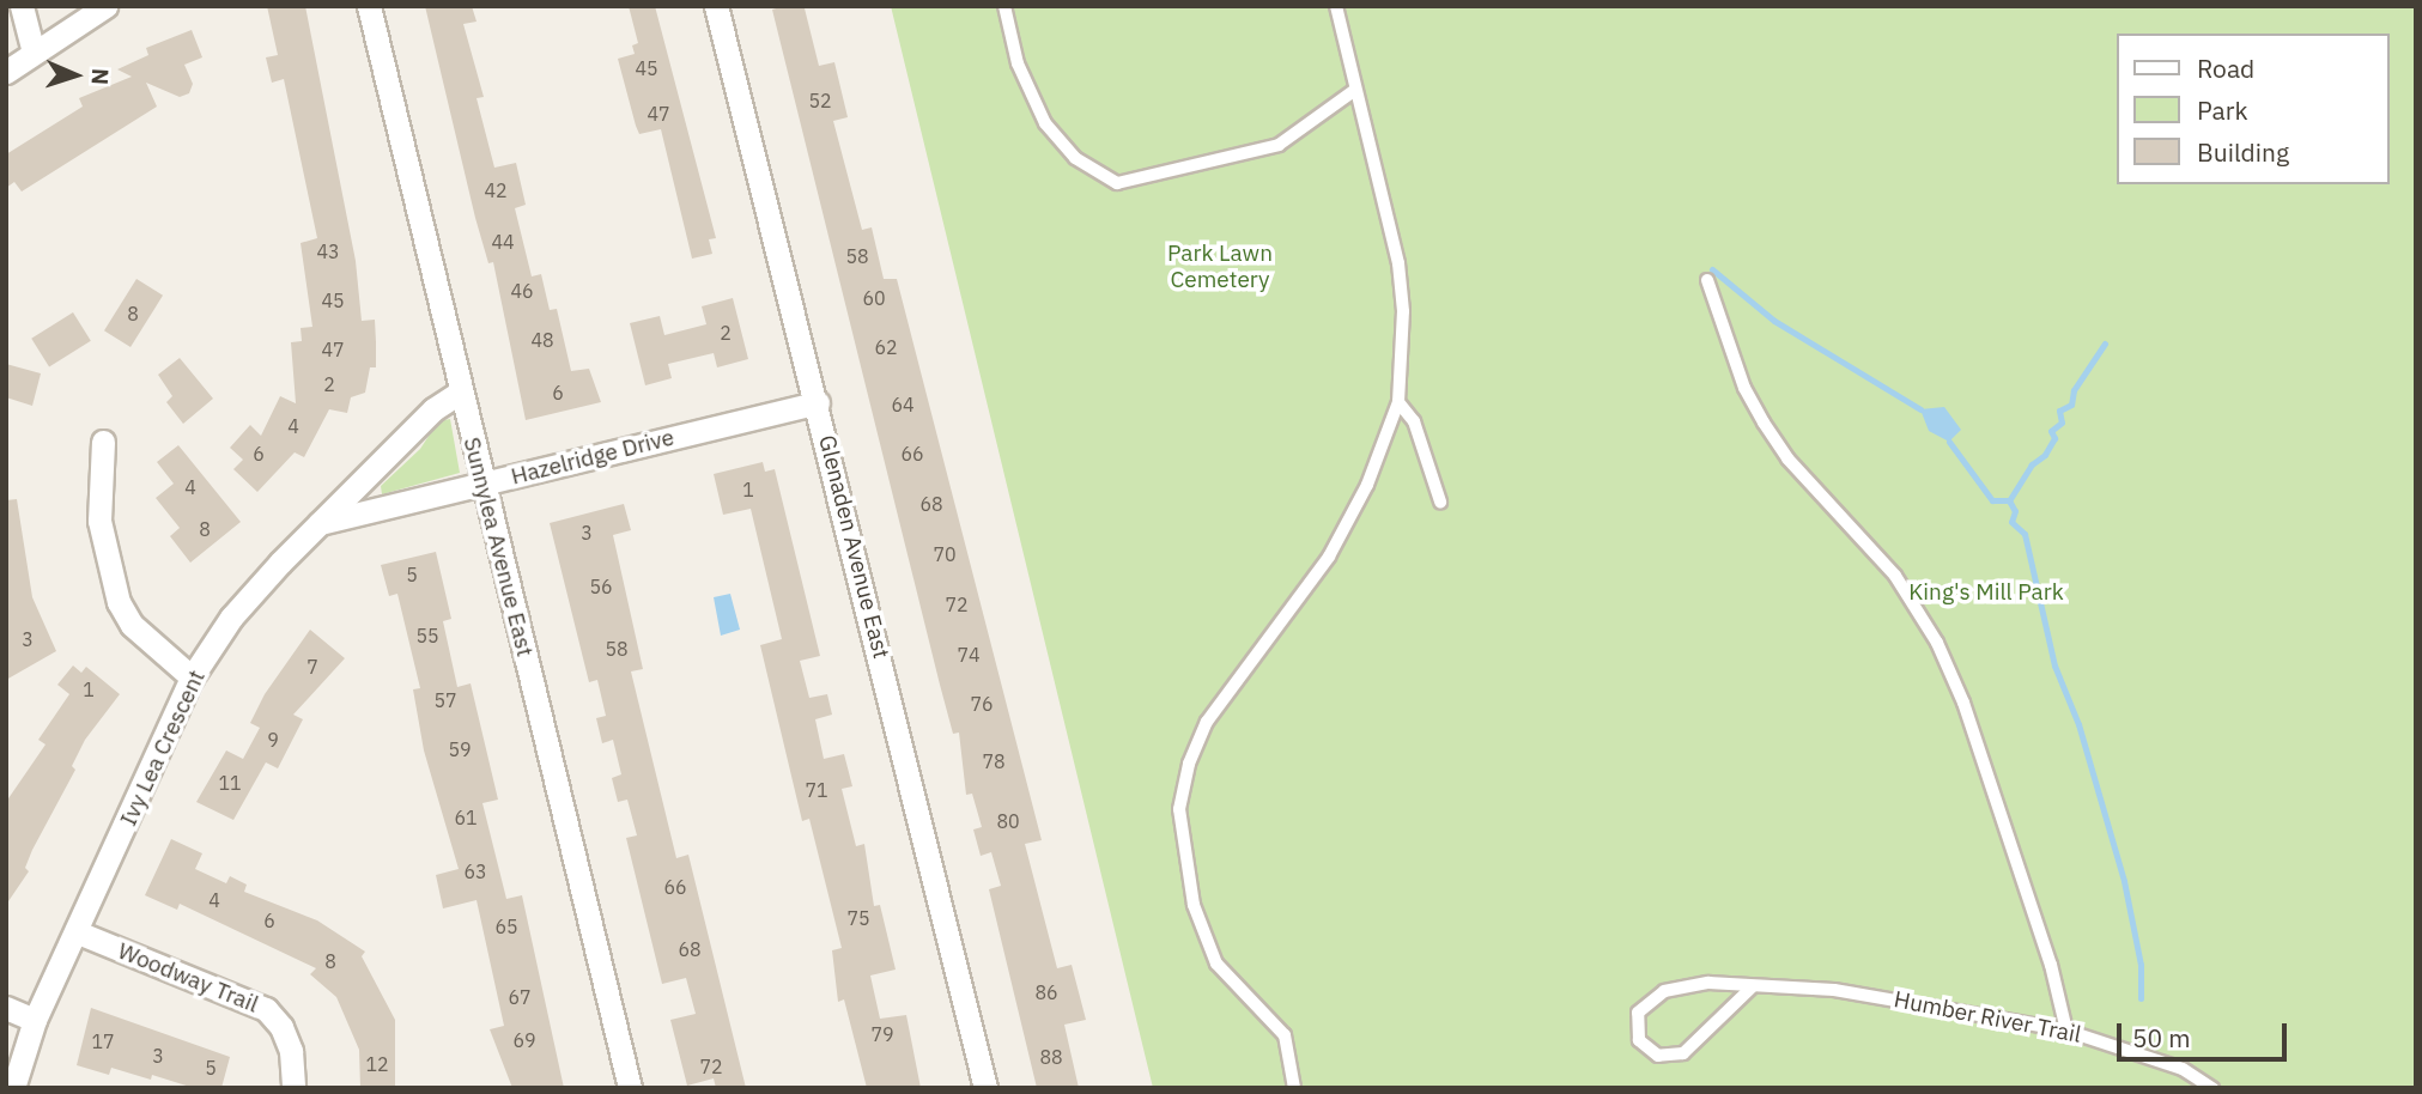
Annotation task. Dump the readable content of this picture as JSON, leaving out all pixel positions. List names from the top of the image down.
{
  "streets": {
    "street": [
      "Hazelridge Drive",
      "Sunnylea Avenue East",
      "Glenaden Avenue East",
      "Ivy Lea Crescent",
      "Woodway Trail"
    ],
    "lane": ["Humber River Trail"]
  },
  "crossings": [
    ["Hazelridge Drive", "Sunnylea Avenue East"],
    ["Hazelridge Drive", "Glenaden Avenue East"],
    ["Hazelridge Drive", "Ivy Lea Crescent"],
    ["Sunnylea Avenue East", "Ivy Lea Crescent"],
    ["Ivy Lea Crescent", "Woodway Trail"]
  ],
  "parks": ["Park Lawn Cemetery", "King's Mill Park"],
  "house_numbers": [
    "45",
    "52",
    "47",
    "42",
    "44",
    "43",
    "58",
    "46",
    "60",
    "45",
    "8",
    "2",
    "48",
    "62",
    "47",
    "2",
    "6",
    "64",
    "4",
    "6",
    "66",
    "4",
    "1",
    "68",
    "8",
    "3",
    "70",
    "5",
    "56",
    "72",
    "55",
    "3",
    "58",
    "74",
    "7",
    "1",
    "57",
    "76",
    "9",
    "59",
    "78",
    "11",
    "71",
    "61",
    "80",
    "63",
    "66",
    "4",
    "75",
    "6",
    "65",
    "68",
    "8",
    "86",
    "67",
    "79",
    "69",
    "17",
    "3",
    "88",
    "12",
    "72",
    "5"
  ],
  "legend": ["Road", "Park", "Building"],
  "scale_bar": "50 m",
  "north": "right"
}
